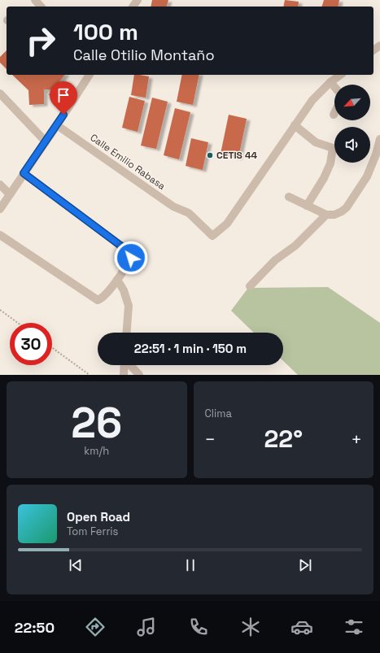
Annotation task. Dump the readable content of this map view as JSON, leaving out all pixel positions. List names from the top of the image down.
{
  "streets": {
    "street": ["Calle Emilio Rabasa"]
  },
  "places": ["CETIS 44"],
  "north": "bottom left",
  "page": {
    "turn": ["100 m", "Calle Otilio Montaño"],
    "limit": "30",
    "trip": "22:51 · 1 min · 150 m",
    "tile": [
      ["26", "km/h"],
      "Clima"
    ],
    "heat": ["−", "22°", "+"],
    "song": ["Open Road", "Tom Ferris"],
    "tabs": "22:50"
  }
}
